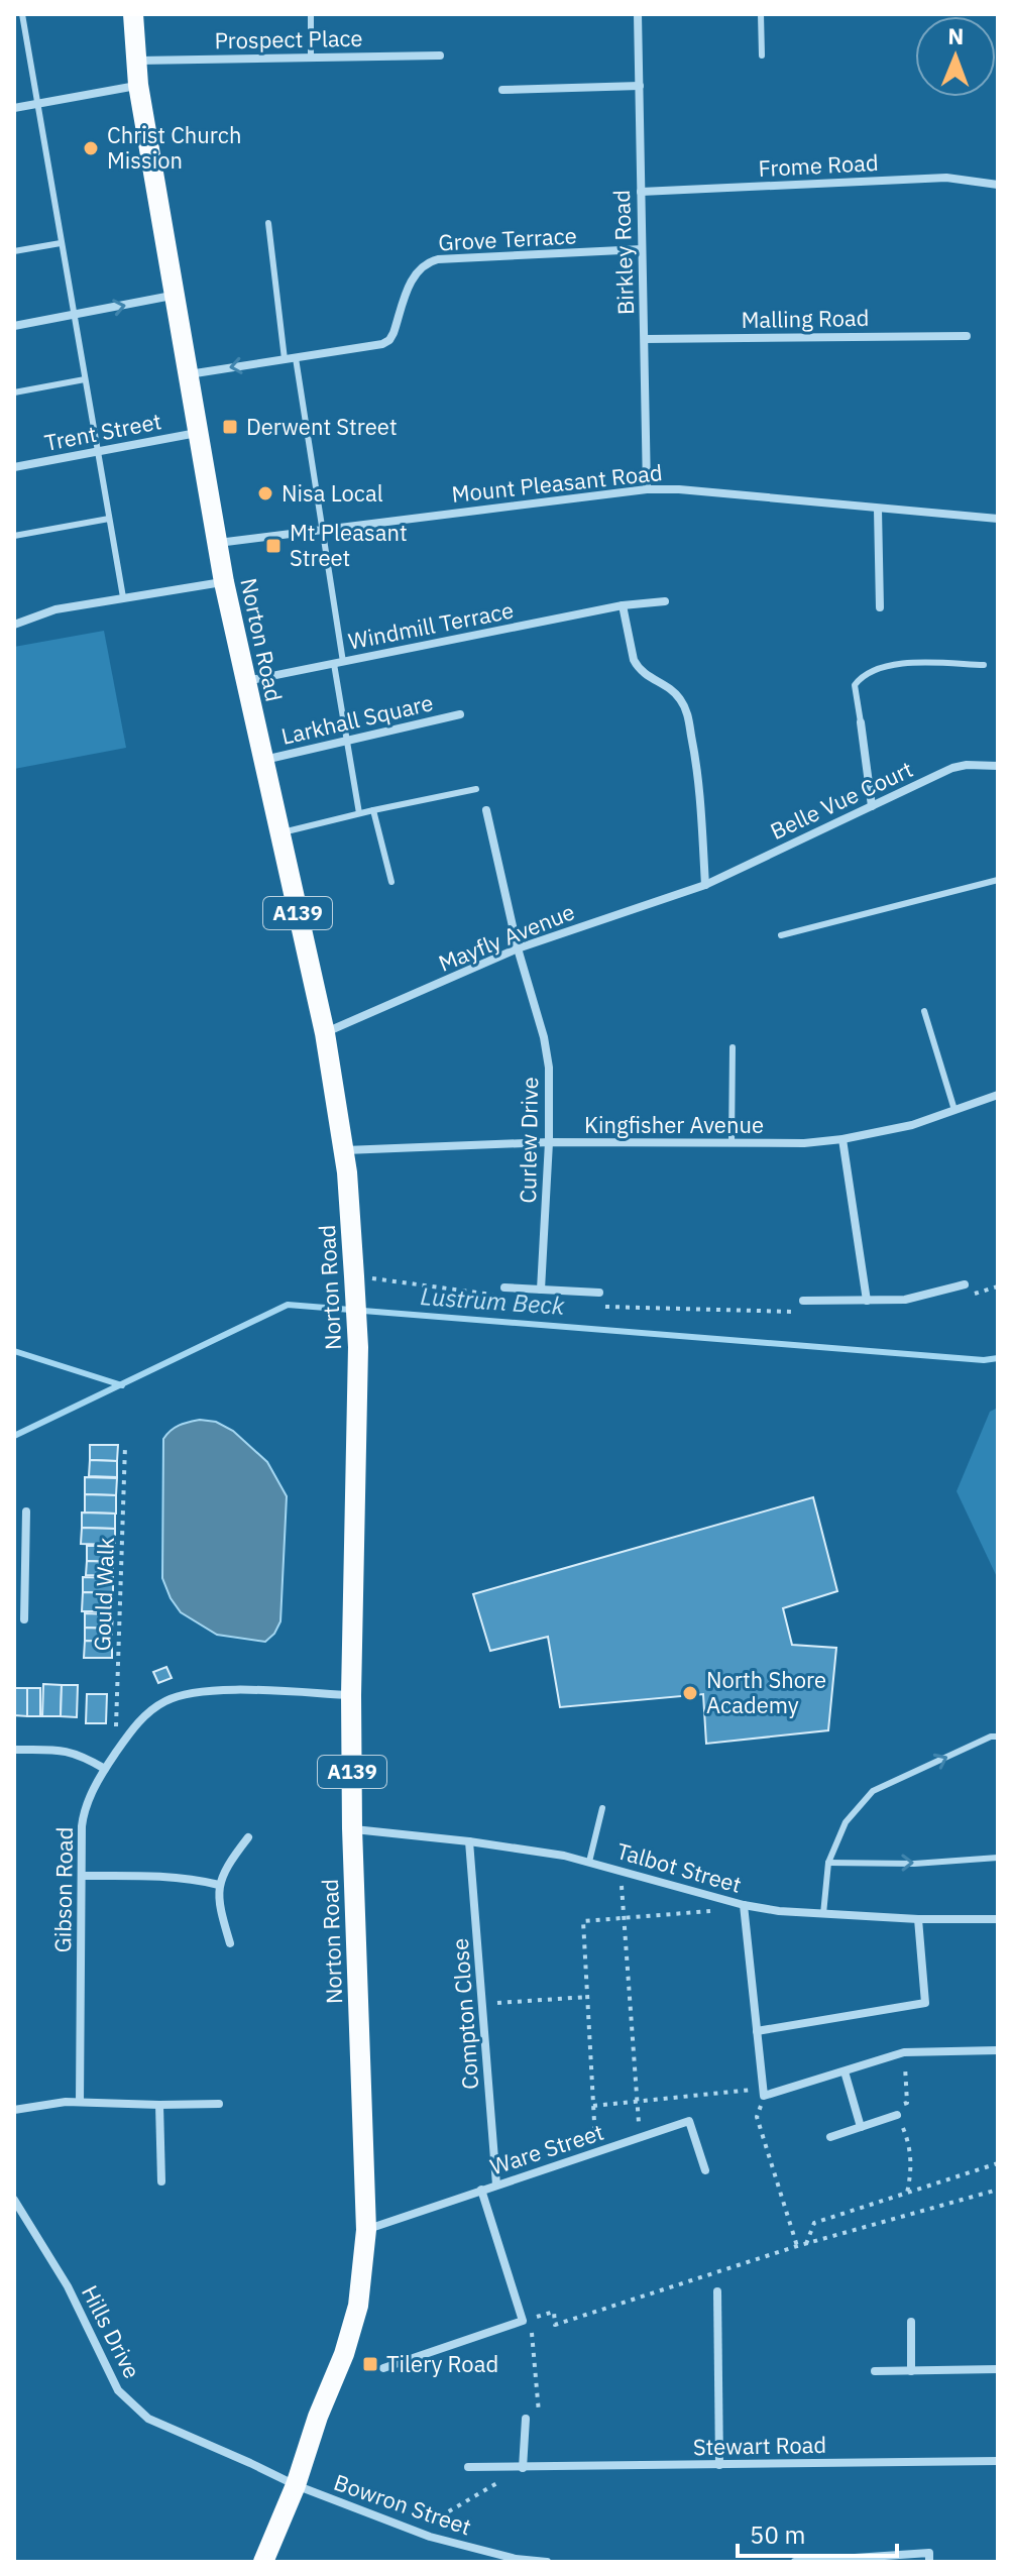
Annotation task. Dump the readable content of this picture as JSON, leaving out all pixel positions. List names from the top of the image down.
{
  "streets": {
    "main road": ["Norton Road", "A139"],
    "street": [
      "Prospect Place",
      "Frome Road",
      "Grove Terrace",
      "Birkley Road",
      "Malling Road",
      "Trent Street",
      "Mount Pleasant Road",
      "Windmill Terrace",
      "Larkhall Square",
      "Belle Vue Court",
      "Mayfly Avenue",
      "Kingfisher Avenue",
      "Curlew Drive",
      "Talbot Street",
      "Gibson Road",
      "Compton Close",
      "Ware Street",
      "Hills Drive",
      "Stewart Road",
      "Bowron Street"
    ],
    "path": ["Gould Walk"]
  },
  "crossings": [
    ["Prospect Place", "Norton Road"],
    ["Frome Road", "Birkley Road"],
    ["Grove Terrace", "Birkley Road"],
    ["Grove Terrace", "Norton Road"],
    ["Birkley Road", "Malling Road"],
    ["Birkley Road", "Mount Pleasant Road"],
    ["Trent Street", "Norton Road"],
    ["Mount Pleasant Road", "Norton Road"],
    ["Windmill Terrace", "Norton Road"],
    ["Norton Road", "Larkhall Square"],
    ["Norton Road", "Mayfly Avenue"],
    ["Norton Road", "Kingfisher Avenue"],
    ["Norton Road", "Talbot Street"],
    ["Norton Road", "Gibson Road"],
    ["Norton Road", "Ware Street"],
    ["Norton Road", "Hills Drive"],
    ["Norton Road", "Bowron Street"],
    ["Belle Vue Court", "Mayfly Avenue"],
    ["Mayfly Avenue", "Curlew Drive"],
    ["Kingfisher Avenue", "Curlew Drive"],
    ["Gould Walk", "Gibson Road"],
    ["Talbot Street", "Compton Close"],
    ["Compton Close", "Ware Street"],
    ["Hills Drive", "Bowron Street"]
  ],
  "water": ["Lustrum Beck"],
  "places": {
    "other": ["Christ Church Mission", "Nisa Local", "North Shore Academy"],
    "transit": ["Derwent Street", "Mt Pleasant Street", "Tilery Road"]
  },
  "scale_bar": "50 m",
  "north": "top"
}
